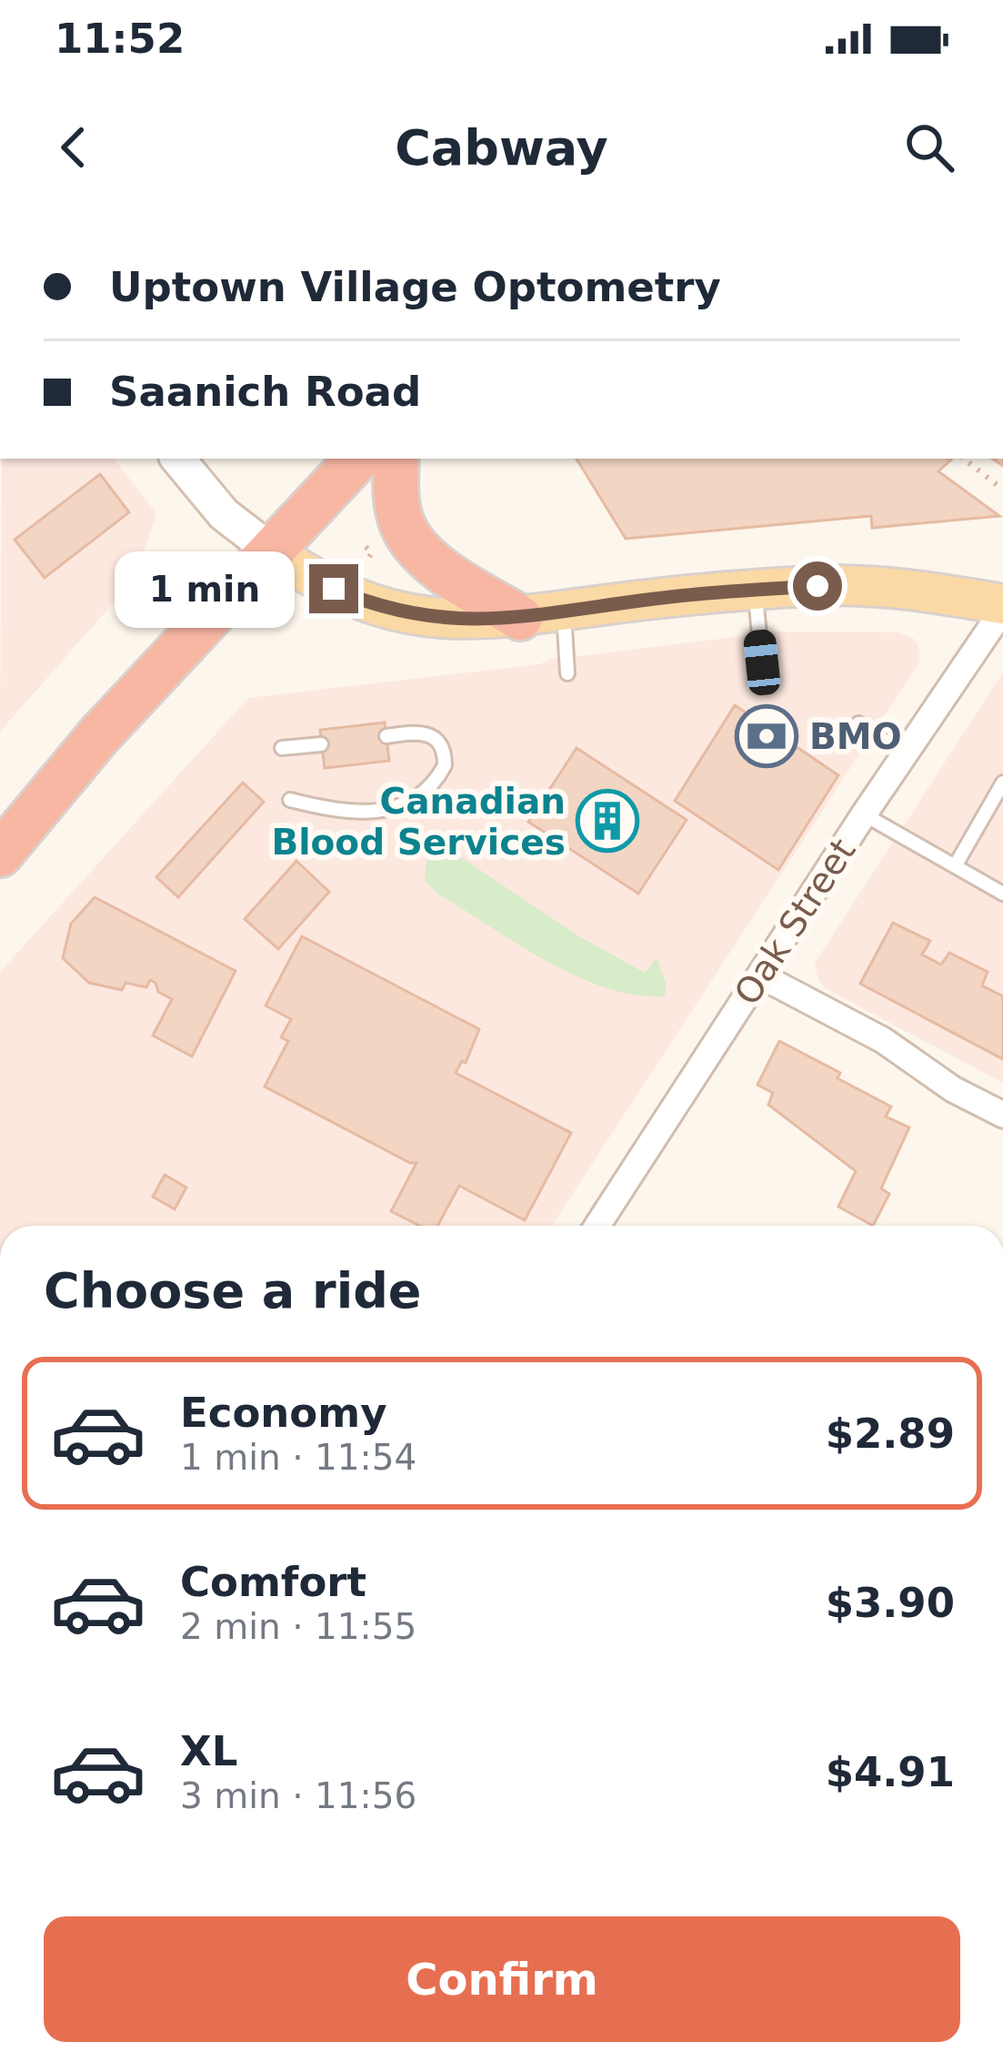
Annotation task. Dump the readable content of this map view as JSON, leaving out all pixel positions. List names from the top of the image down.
{
  "streets": {
    "street": ["Oak Street"]
  },
  "places": {
    "bank": ["BMO"],
    "building": ["Canadian Blood Services"]
  },
  "page": {
    "status": "11:52",
    "header": "Cabway",
    "banner": ["Uptown Village Optometry", "Saanich Road"],
    "bubble": "1 min",
    "heading": "Choose a ride",
    "list": [
      {
        "name": "Economy",
        "note": "1 min · 11:54",
        "value": "$2.89"
      },
      {
        "name": "Comfort",
        "note": "2 min · 11:55",
        "value": "$3.90"
      },
      {
        "name": "XL",
        "note": "3 min · 11:56",
        "value": "$4.91"
      }
    ],
    "buttons": "Confirm"
  }
}
